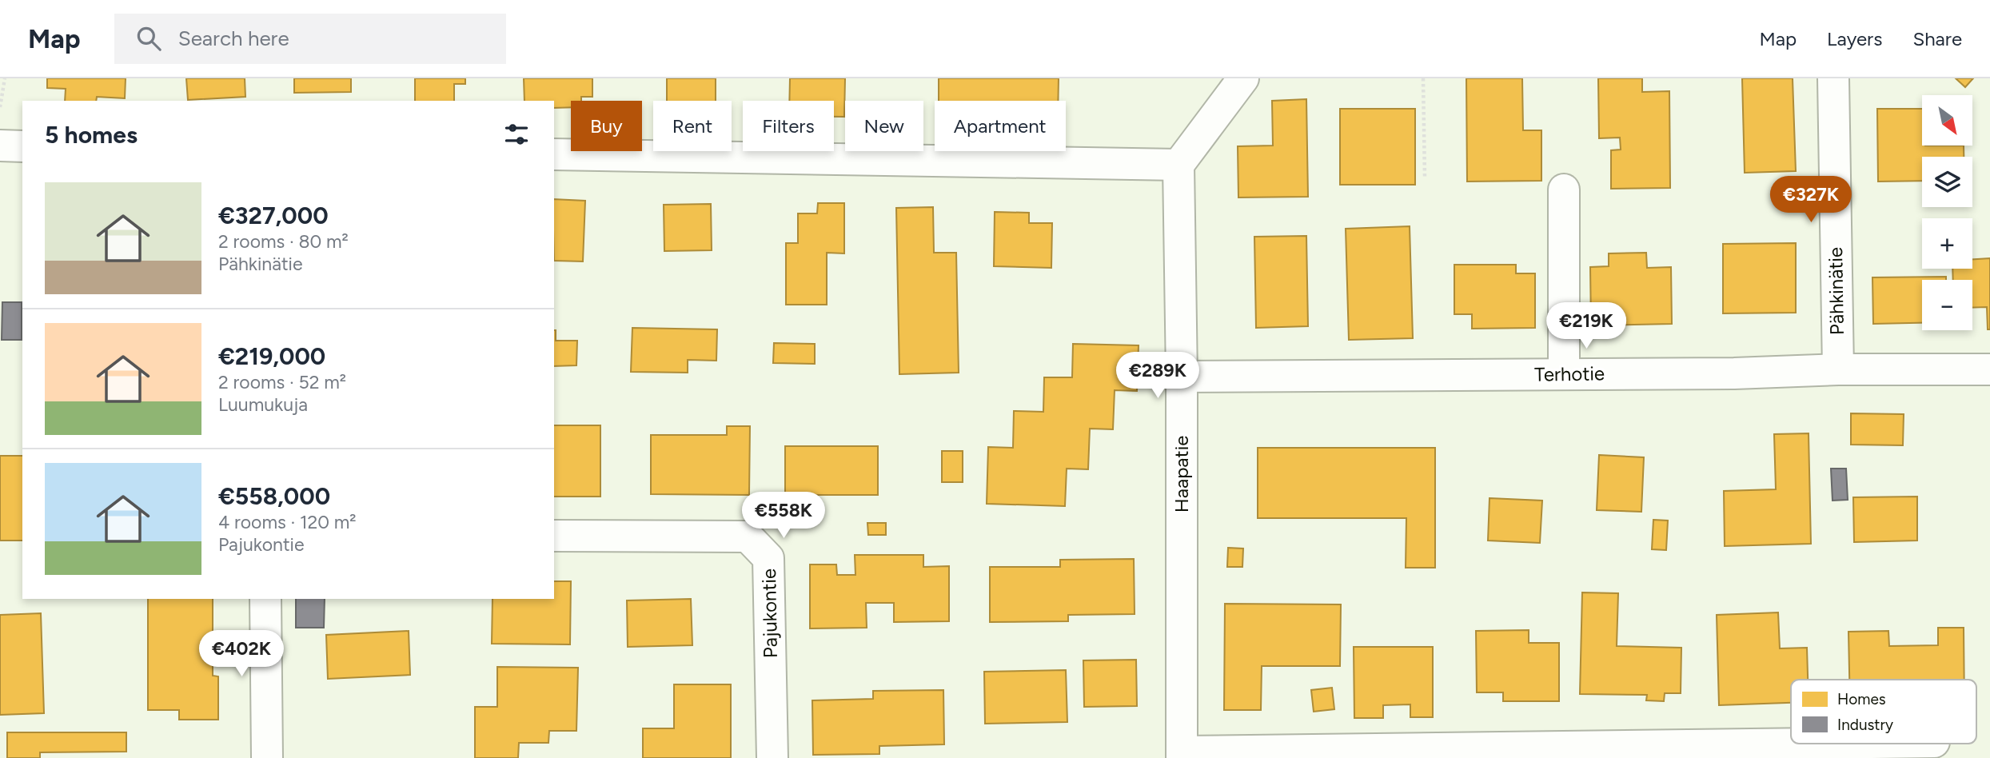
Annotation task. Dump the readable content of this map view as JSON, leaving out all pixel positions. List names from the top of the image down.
{
  "streets": {
    "street": [
      "Pähkinätie",
      "Terhotie",
      "Haapatie",
      "Pajukontie"
    ]
  },
  "crossings": [
    ["Pähkinätie", "Terhotie"],
    ["Terhotie", "Haapatie"]
  ],
  "legend": ["Homes", "Industry"],
  "north": "bottom right",
  "page": {
    "header": "Map",
    "search": "Search here",
    "nav": ["Map", "Layers", "Share"],
    "map_buttons": ["+", "−"],
    "chip": [
      "Buy",
      "Rent",
      "Filters",
      "New",
      "Apartment"
    ],
    "heading": "5 homes",
    "list": [
      {
        "name": "€327,000",
        "note": "2 rooms · 80 m² · Pähkinätie"
      },
      {
        "name": "€219,000",
        "note": "2 rooms · 52 m² · Luumukuja"
      },
      {
        "name": "€558,000",
        "note": "4 rooms · 120 m² · Pajukontie"
      }
    ],
    "price": [
      "€327K",
      "€219K",
      "€289K",
      "€558K",
      "€402K"
    ]
  }
}
